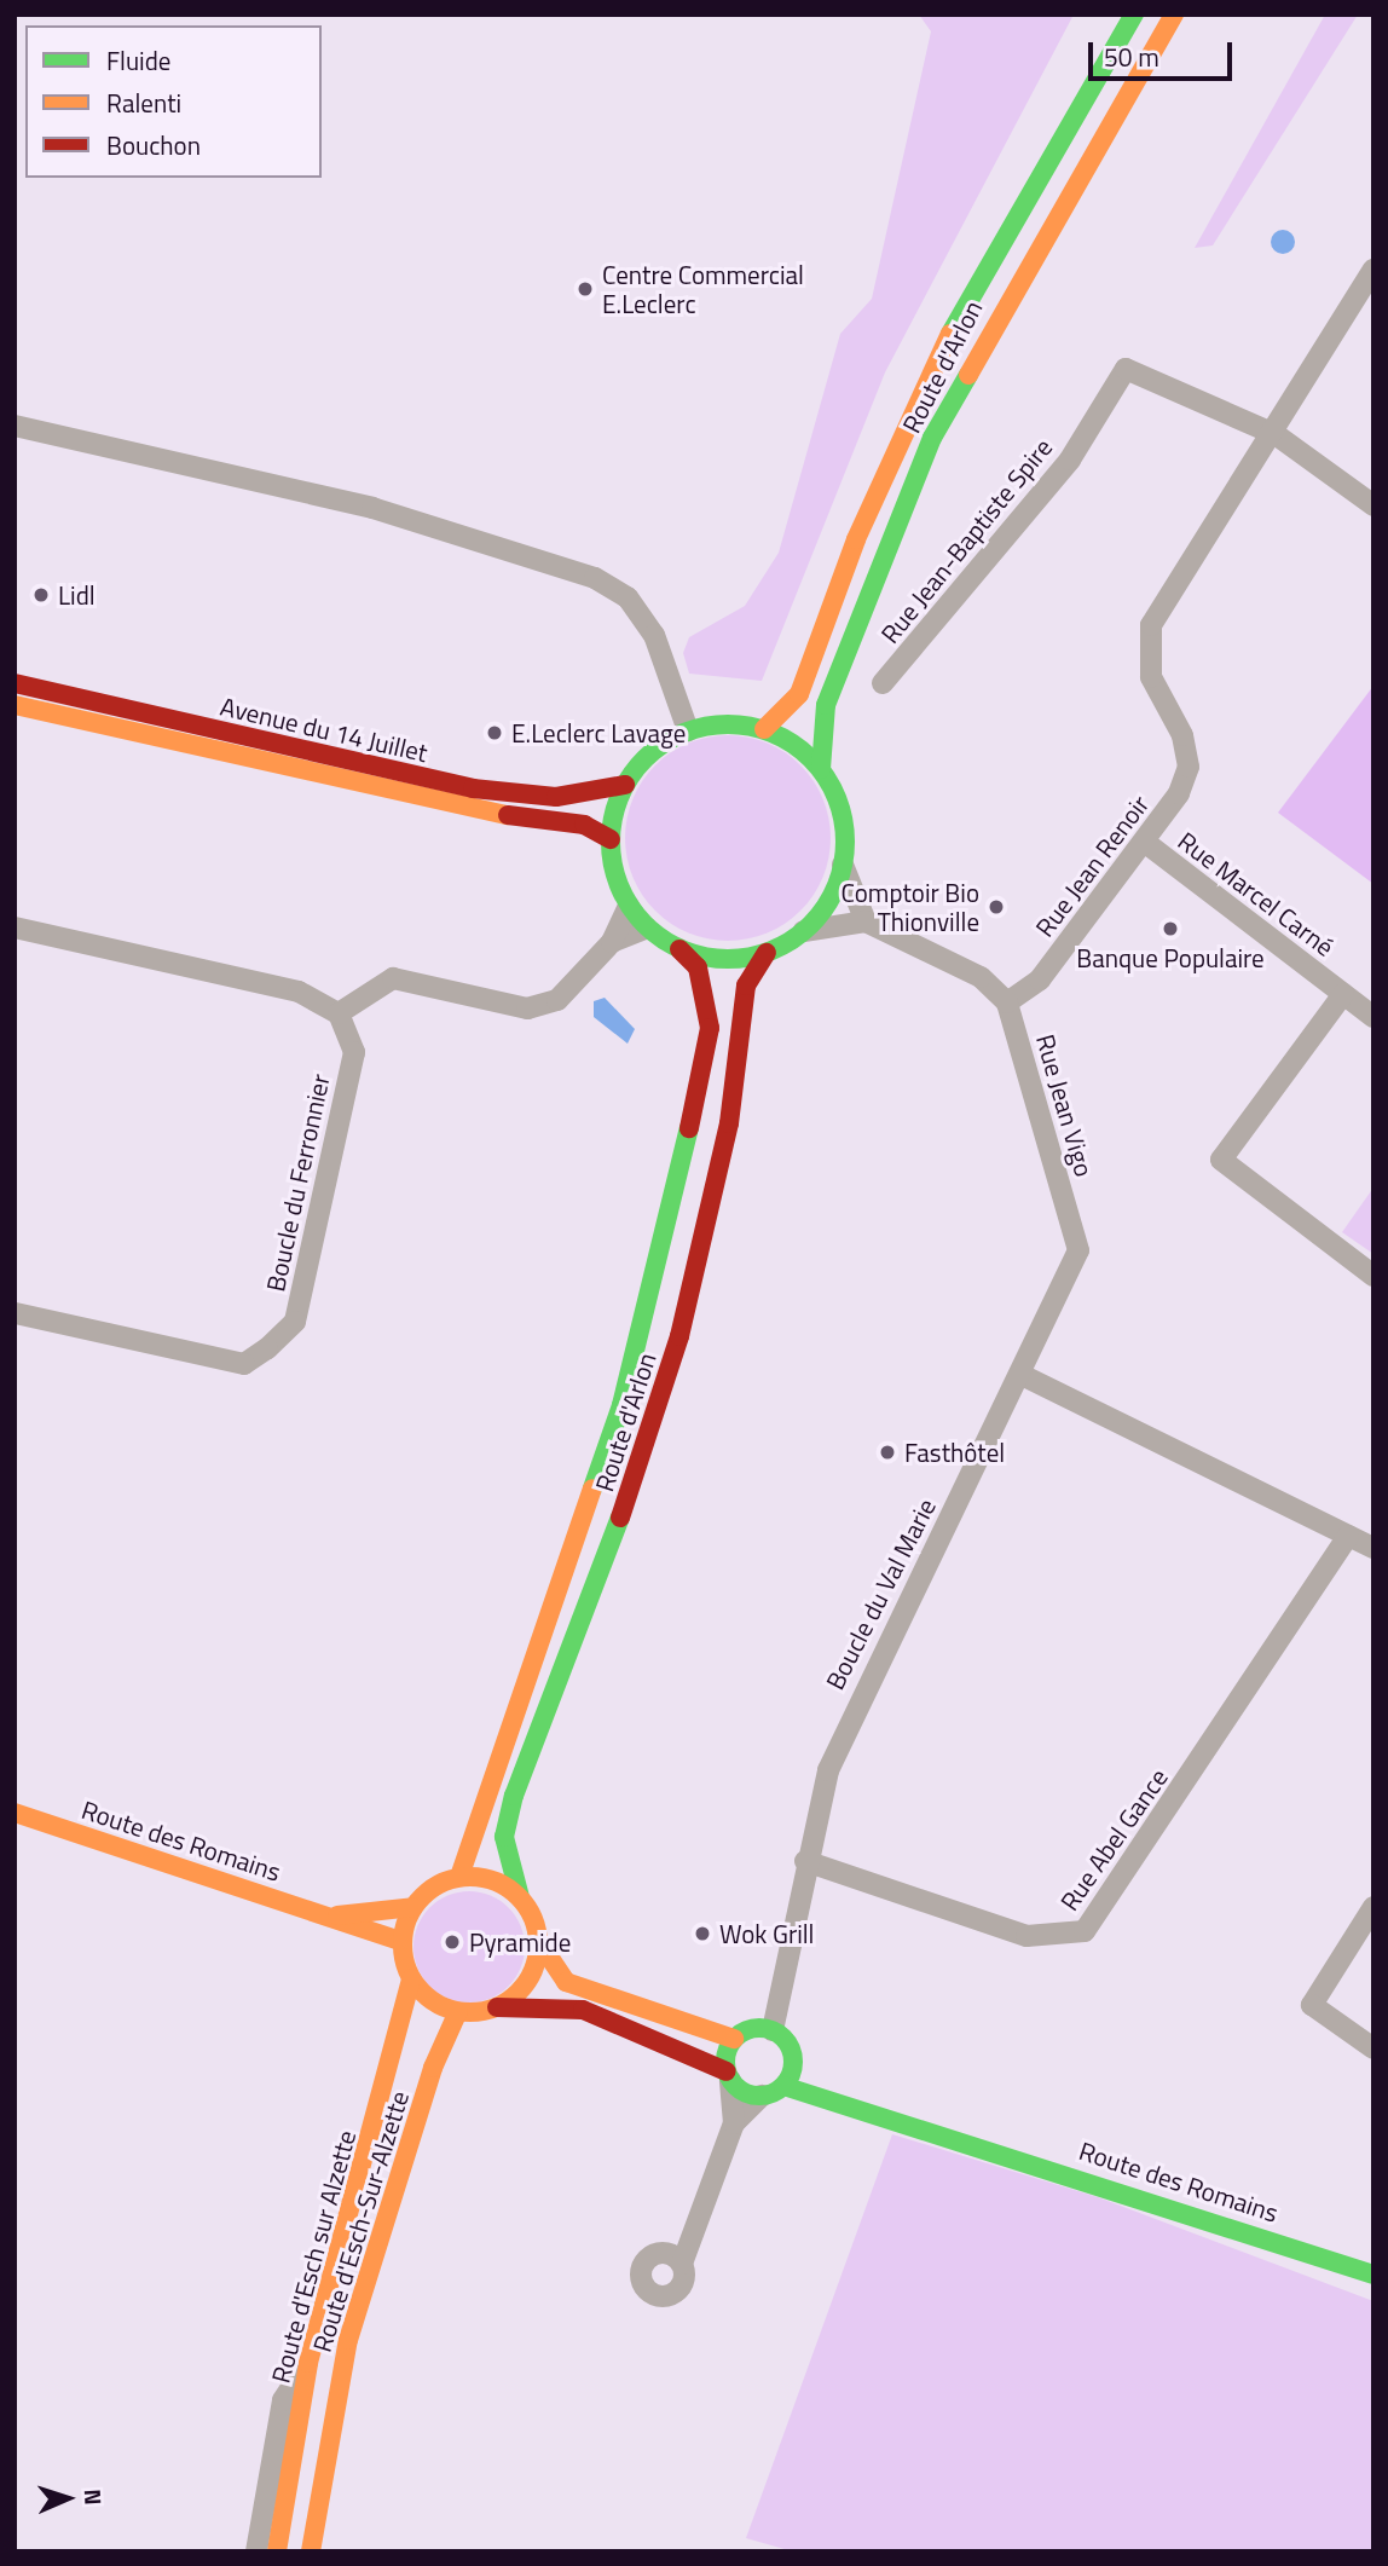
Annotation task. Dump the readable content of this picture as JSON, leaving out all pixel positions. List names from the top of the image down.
{
  "streets": {
    "main road": [
      "Route d'Arlon",
      "Avenue du 14 Juillet",
      "Route des Romains",
      "Route d'Esch-Sur-Alzette",
      "Route d'Esch sur Alzette"
    ],
    "street": [
      "Rue Jean-Baptiste Spire",
      "Rue Jean Renoir",
      "Rue Marcel Carné",
      "Rue Jean Vigo",
      "Boucle du Ferronnier",
      "Boucle du Val Marie",
      "Rue Abel Gance"
    ]
  },
  "crossings": [
    ["Route d'Arlon", "Avenue du 14 Juillet"],
    ["Route d'Arlon", "Route des Romains"],
    ["Route d'Arlon", "Route d'Esch-Sur-Alzette"],
    ["Route d'Arlon", "Route d'Esch sur Alzette"],
    ["Rue Jean-Baptiste Spire", "Rue Jean Renoir"],
    ["Rue Jean Renoir", "Rue Marcel Carné"],
    ["Rue Jean Renoir", "Rue Jean Vigo"],
    ["Rue Jean Vigo", "Boucle du Val Marie"],
    ["Boucle du Val Marie", "Rue Abel Gance"],
    ["Boucle du Val Marie", "Route des Romains"],
    ["Route des Romains", "Route d'Esch-Sur-Alzette"],
    ["Route des Romains", "Route d'Esch sur Alzette"],
    ["Route d'Esch-Sur-Alzette", "Route d'Esch sur Alzette"]
  ],
  "places": [
    "Centre Commercial E.Leclerc",
    "Lidl",
    "E.Leclerc Lavage",
    "Comptoir Bio Thionville",
    "Banque Populaire",
    "Fasthôtel",
    "Wok Grill",
    "Pyramide"
  ],
  "legend": ["Fluide", "Ralenti", "Bouchon"],
  "scale_bar": "50 m",
  "north": "right"
}
